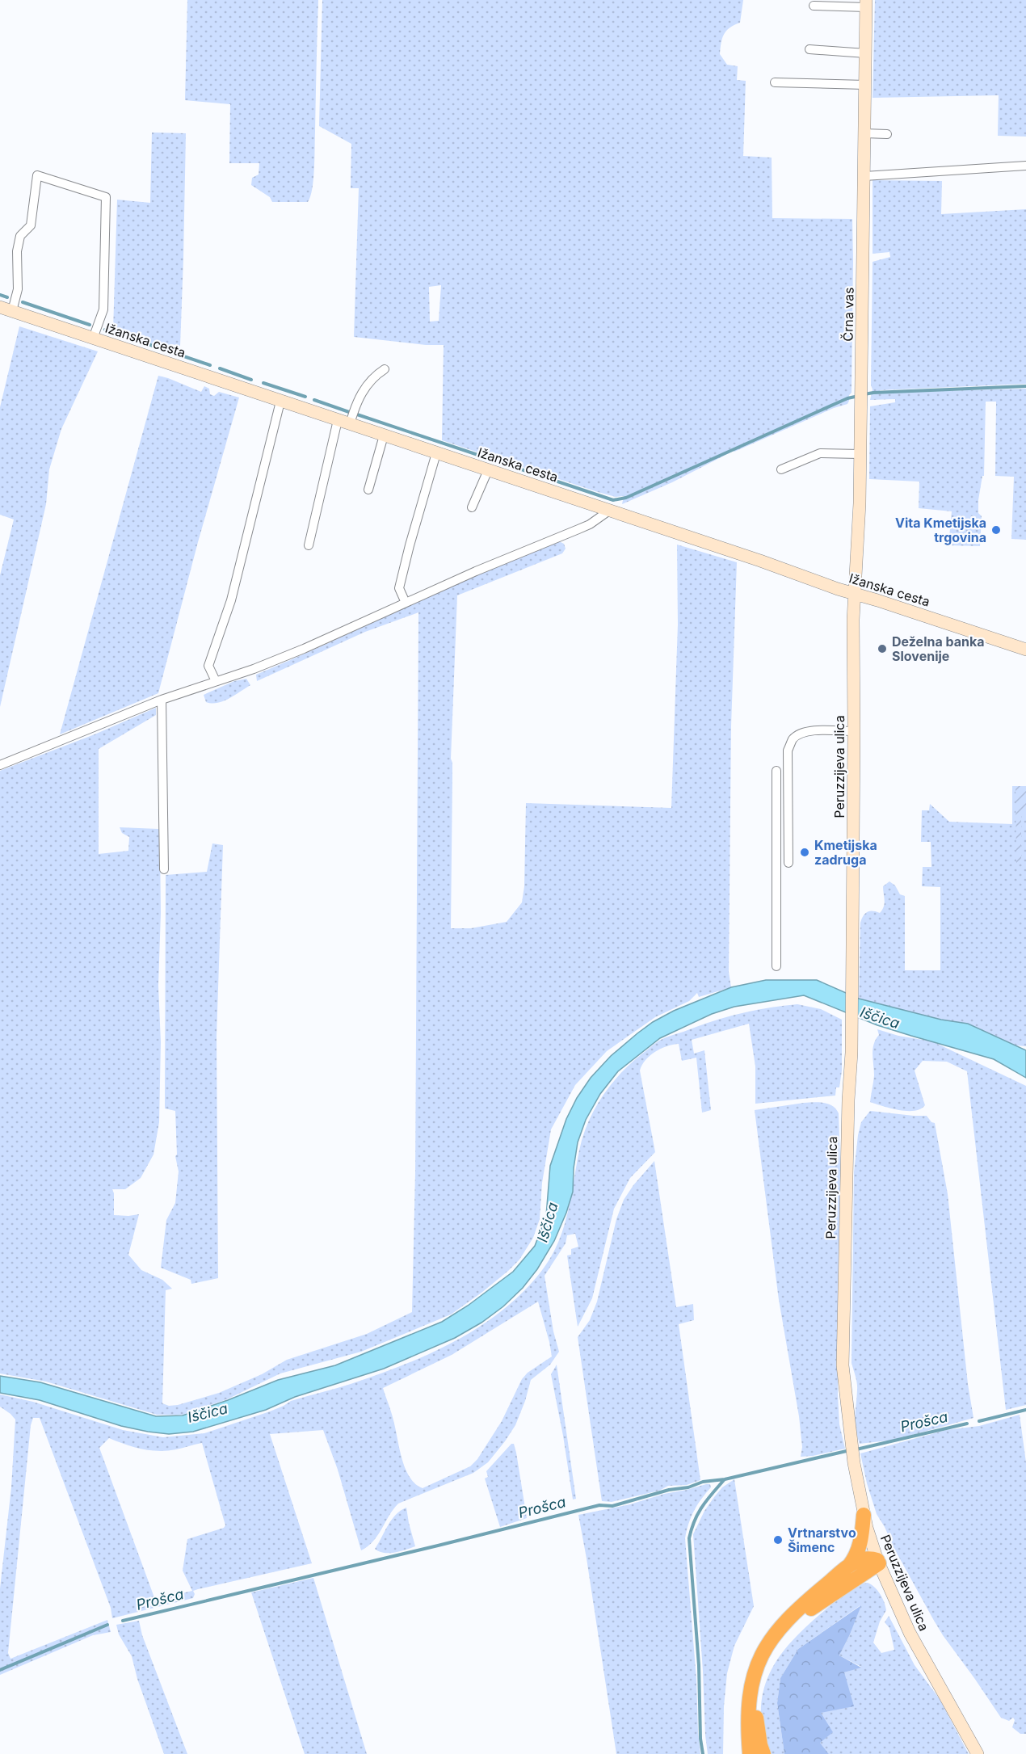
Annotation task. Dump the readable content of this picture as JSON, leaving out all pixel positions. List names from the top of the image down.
{
  "streets": {
    "street": ["Črna vas", "Ižanska cesta", "Peruzzijeva ulica"]
  },
  "crossings": [
    ["Črna vas", "Ižanska cesta"],
    ["Črna vas", "Peruzzijeva ulica"],
    ["Ižanska cesta", "Peruzzijeva ulica"]
  ],
  "water": ["Iščica", "Prošca"],
  "places": [
    "Vita Kmetijska trgovina",
    "Deželna banka Slovenije",
    "Kmetijska zadruga",
    "Vrtnarstvo Šimenc"
  ]
}
